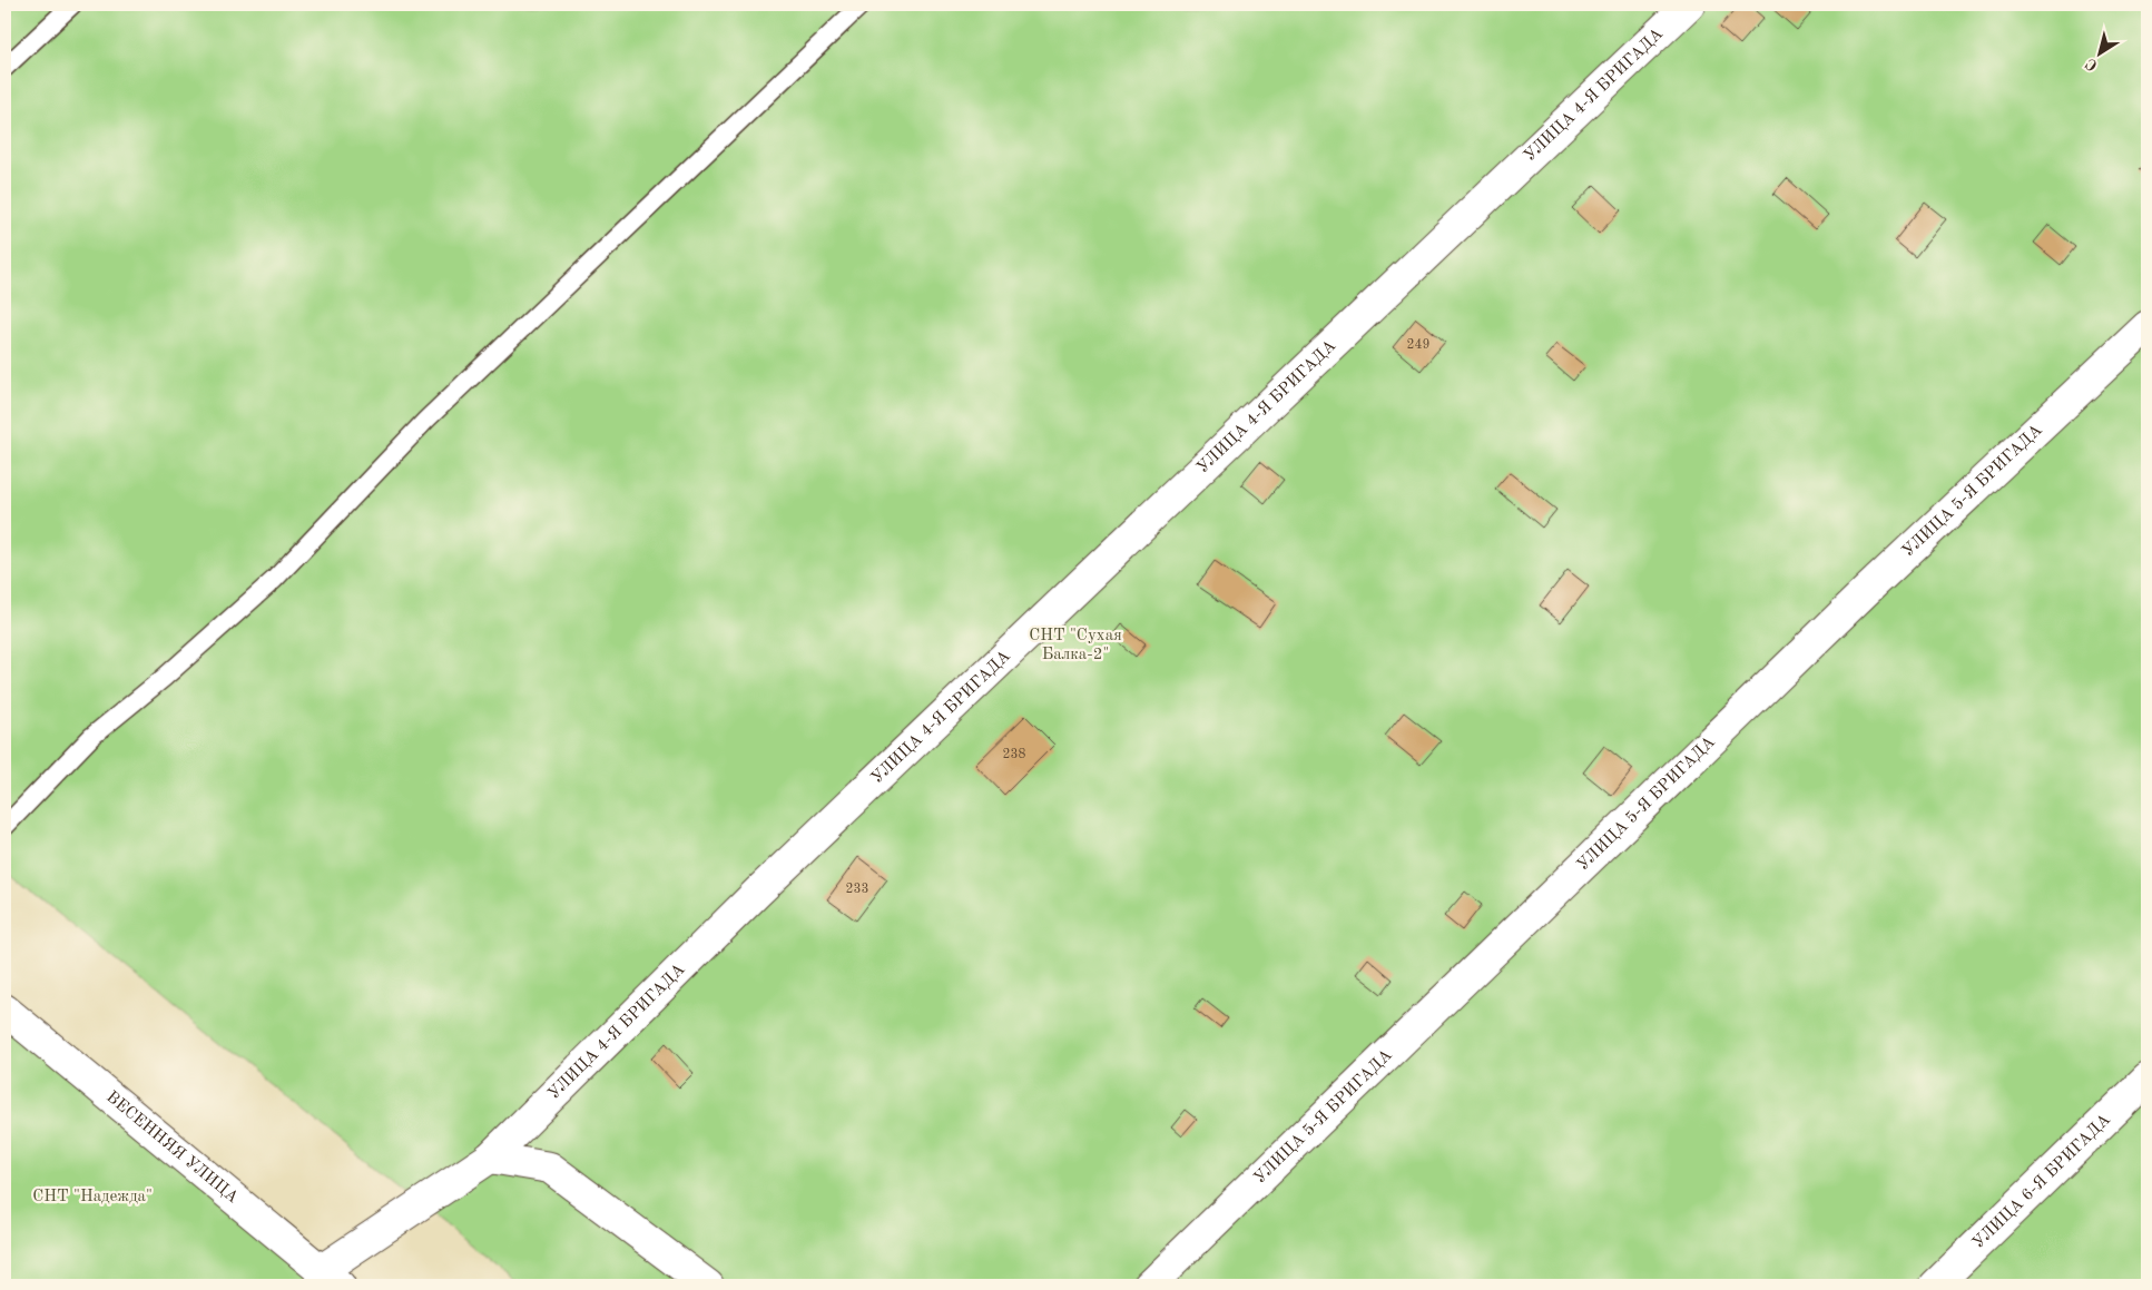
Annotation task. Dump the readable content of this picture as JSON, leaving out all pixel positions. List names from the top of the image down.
{
  "streets": {
    "street": [
      "УЛИЦА 4-Я БРИГАДА",
      "УЛИЦА 5-Я БРИГАДА",
      "ВЕСЕННЯЯ УЛИЦА",
      "УЛИЦА 6-Я БРИГАДА"
    ]
  },
  "crossings": [
    ["УЛИЦА 4-Я БРИГАДА", "ВЕСЕННЯЯ УЛИЦА"]
  ],
  "parks": ["СНТ \"Сухая Балка-2\"", "СНТ \"Надежда\""],
  "house_numbers": ["249", "238", "233"],
  "north": "bottom left"
}
